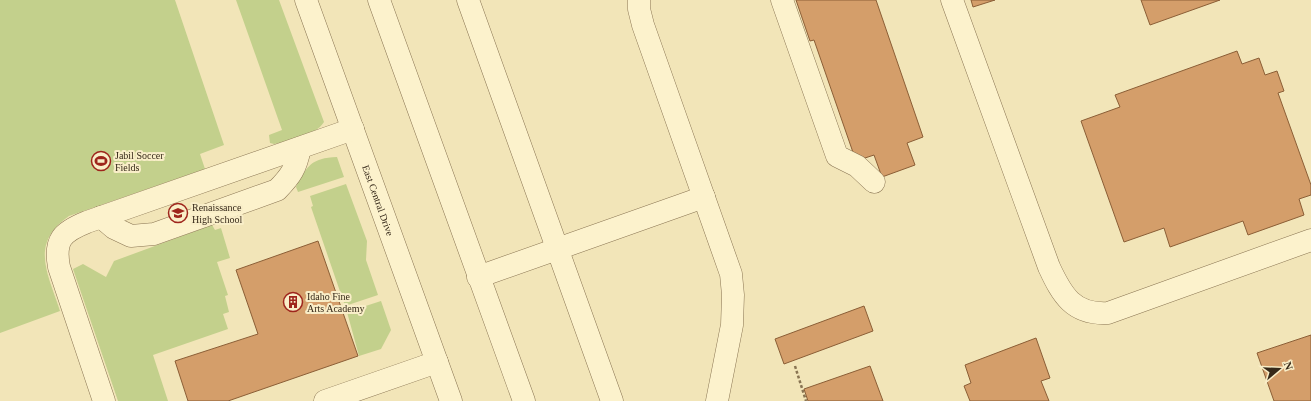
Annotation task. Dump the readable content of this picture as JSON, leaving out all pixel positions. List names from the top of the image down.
{
  "streets": {
    "street": ["East Central Drive"]
  },
  "places": {
    "sports": ["Jabil Soccer Fields"],
    "school or university": ["Renaissance High School"],
    "building": ["Idaho Fine Arts Academy"]
  },
  "north": "right"
}
